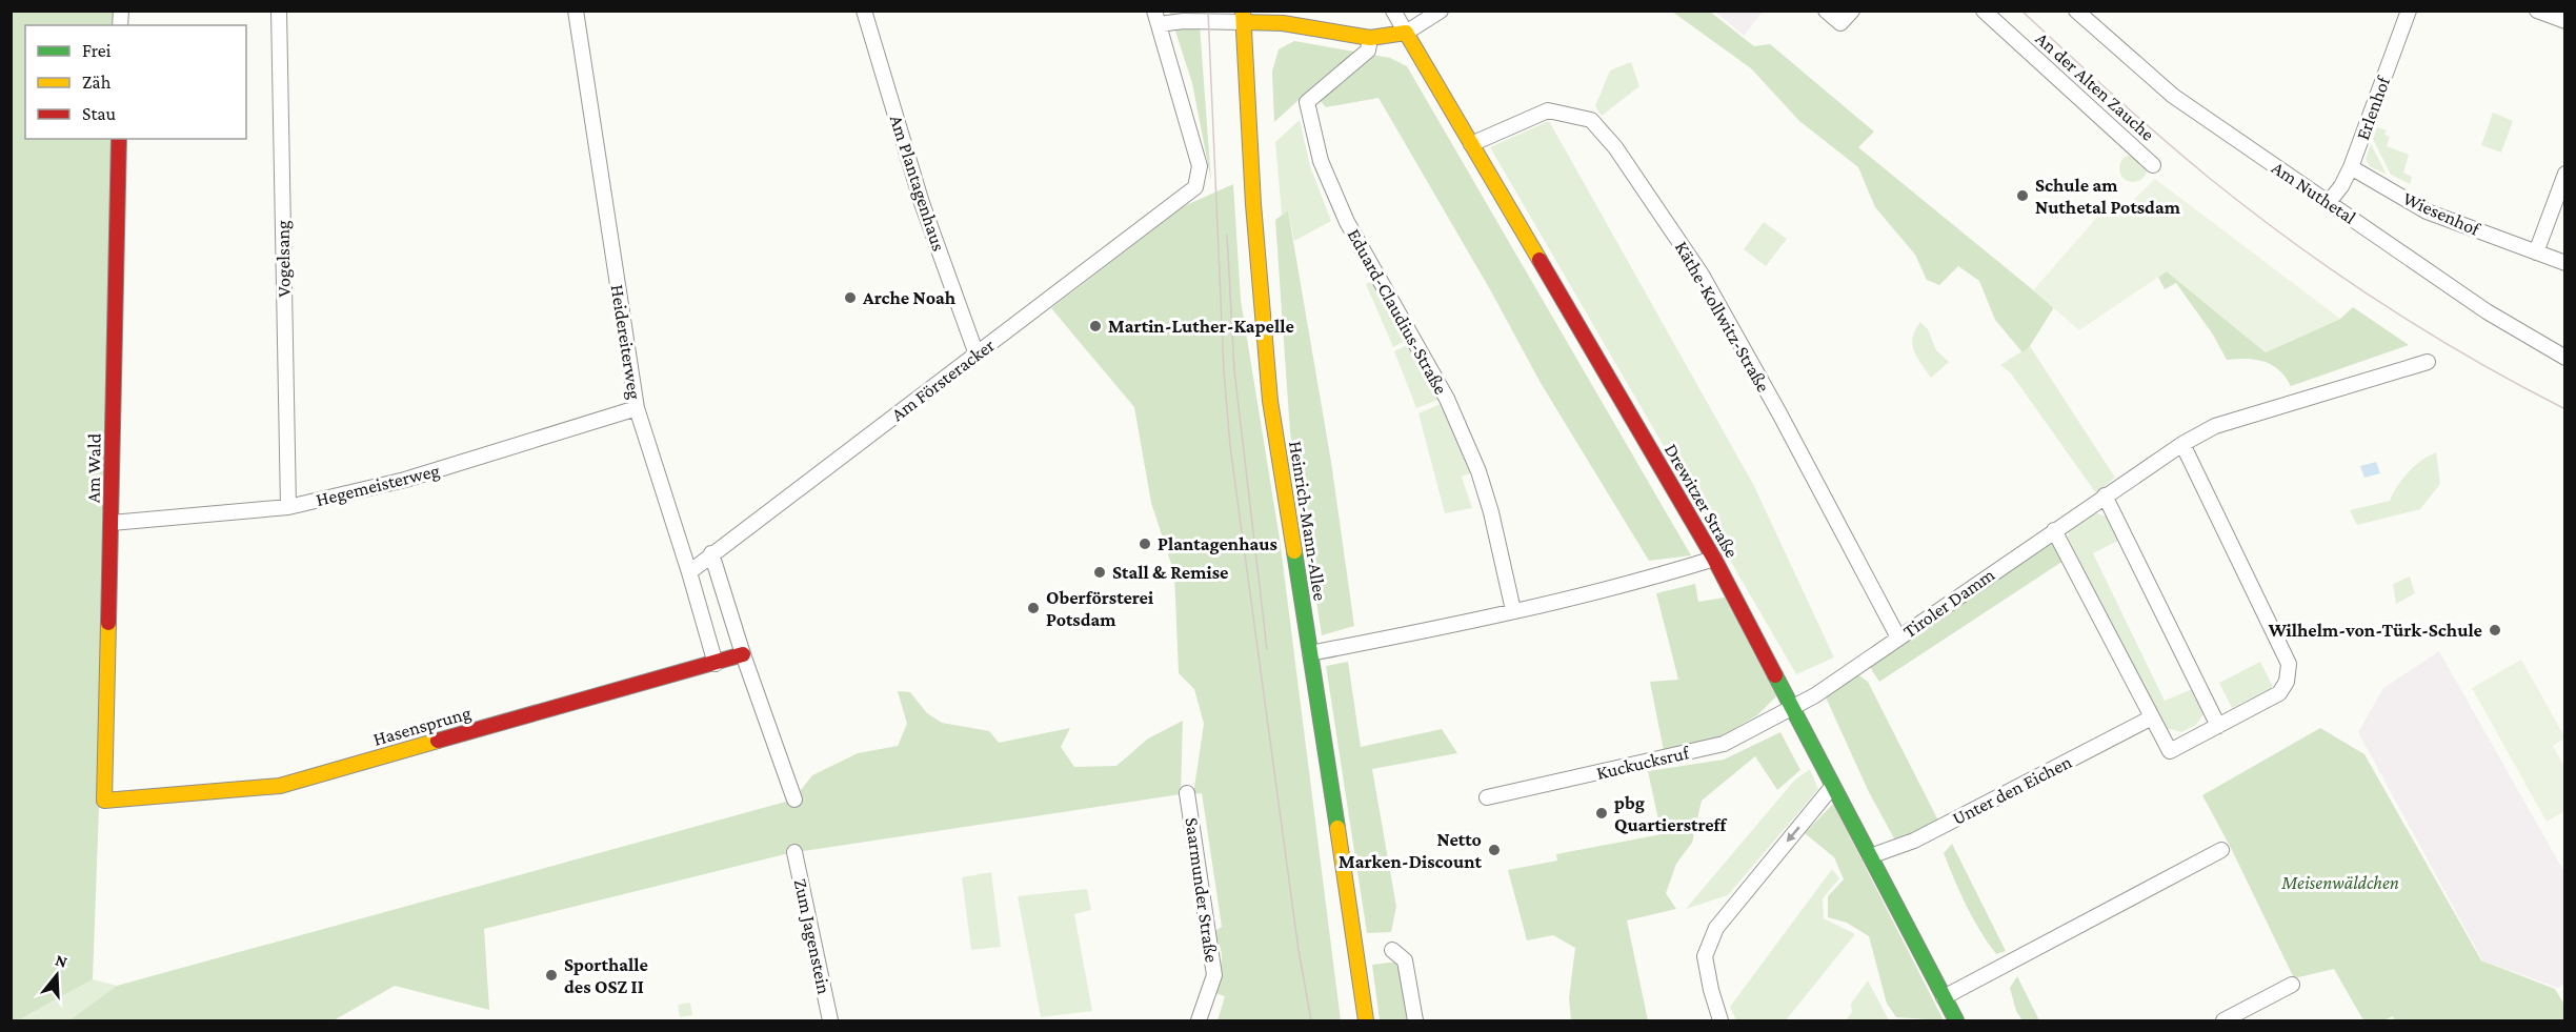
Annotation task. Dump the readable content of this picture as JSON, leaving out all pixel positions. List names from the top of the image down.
{
  "streets": {
    "street": [
      "An der Alten Zauche",
      "Erlenhof",
      "Am Plantagenhaus",
      "Am Nuthetal",
      "Wiesenhof",
      "Vogelsang",
      "Eduard-Claudius-Straße",
      "Käthe-Kollwitz-Straße",
      "Heidereiterweg",
      "Am Försteracker",
      "Am Wald",
      "Hegemeisterweg",
      "Drewitzer Straße",
      "Heinrich-Mann-Allee",
      "Tiroler Damm",
      "Hasensprung",
      "Kuckucksruf",
      "Unter den Eichen",
      "Saarmunder Straße",
      "Zum Jagenstein"
    ]
  },
  "crossings": [
    ["Erlenhof", "Am Nuthetal"],
    ["Erlenhof", "Wiesenhof"],
    ["Am Plantagenhaus", "Am Försteracker"],
    ["Vogelsang", "Hegemeisterweg"],
    ["Käthe-Kollwitz-Straße", "Drewitzer Straße"],
    ["Käthe-Kollwitz-Straße", "Tiroler Damm"],
    ["Heidereiterweg", "Am Försteracker"],
    ["Heidereiterweg", "Hegemeisterweg"],
    ["Heidereiterweg", "Hasensprung"],
    ["Am Wald", "Hegemeisterweg"],
    ["Am Wald", "Hasensprung"],
    ["Drewitzer Straße", "Tiroler Damm"],
    ["Drewitzer Straße", "Kuckucksruf"],
    ["Drewitzer Straße", "Unter den Eichen"],
    ["Tiroler Damm", "Kuckucksruf"]
  ],
  "parks": ["Meisenwäldchen"],
  "places": [
    "Schule am Nuthetal Potsdam",
    "Arche Noah",
    "Martin-Luther-Kapelle",
    "Plantagenhaus",
    "Stall & Remise",
    "Oberförsterei Potsdam",
    "Wilhelm-von-Türk-Schule",
    "pbg Quartierstreff",
    "Netto Marken-Discount",
    "Sporthalle des OSZ II"
  ],
  "legend": ["Frei", "Zäh", "Stau"],
  "north": "top"
}
